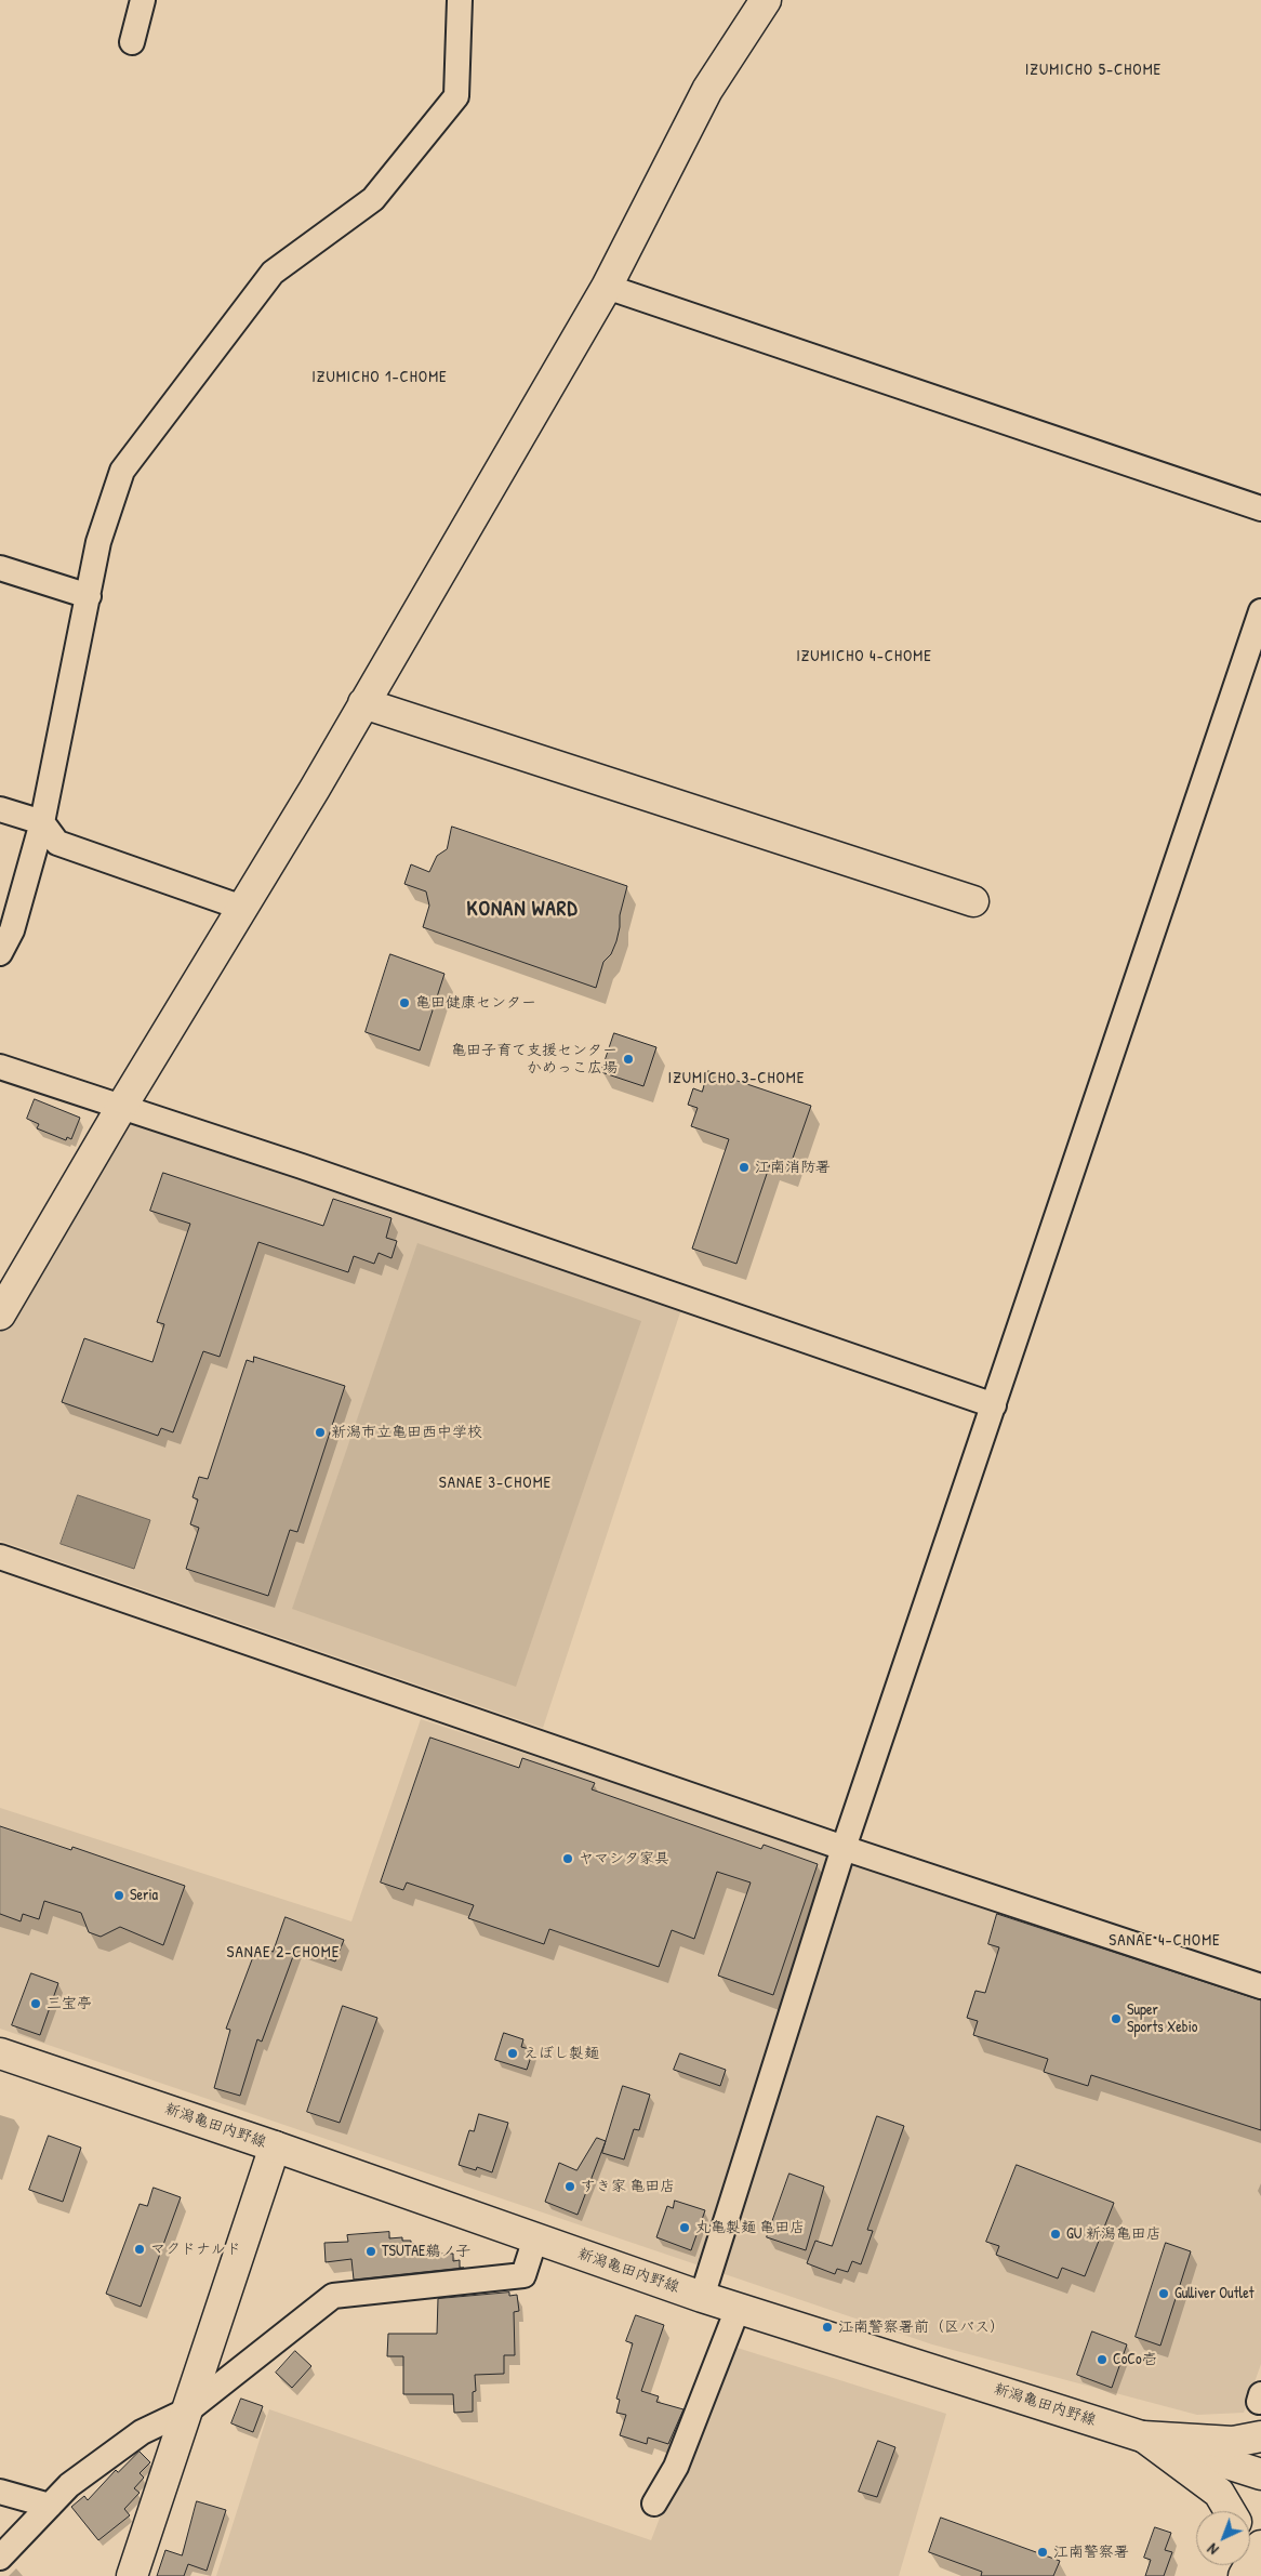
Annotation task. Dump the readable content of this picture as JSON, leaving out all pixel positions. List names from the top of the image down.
{
  "streets": {
    "main road": ["新潟亀田内野線"]
  },
  "districts": [
    "IZUMICHO 5-CHOME",
    "IZUMICHO 1-CHOME",
    "IZUMICHO 4-CHOME",
    "KONAN WARD",
    "IZUMICHO 3-CHOME",
    "SANAE 3-CHOME",
    "SANAE 4-CHOME",
    "SANAE 2-CHOME"
  ],
  "places": [
    "亀田健康センター",
    "亀田子育て支援センター かめっこ広場",
    "江南消防署",
    "新潟市立亀田西中学校",
    "ヤマシタ家具",
    "Seria",
    "三宝亭",
    "Super Sports Xebio",
    "えぼし製麺",
    "すき家 亀田店",
    "丸亀製麺 亀田店",
    "GU 新潟亀田店",
    "マクドナルド",
    "TSUTAE鵜ノ子",
    "Gulliver Outlet",
    "江南警察署前（区バス）",
    "CoCo壱",
    "江南警察署"
  ],
  "north": "bottom left"
}
